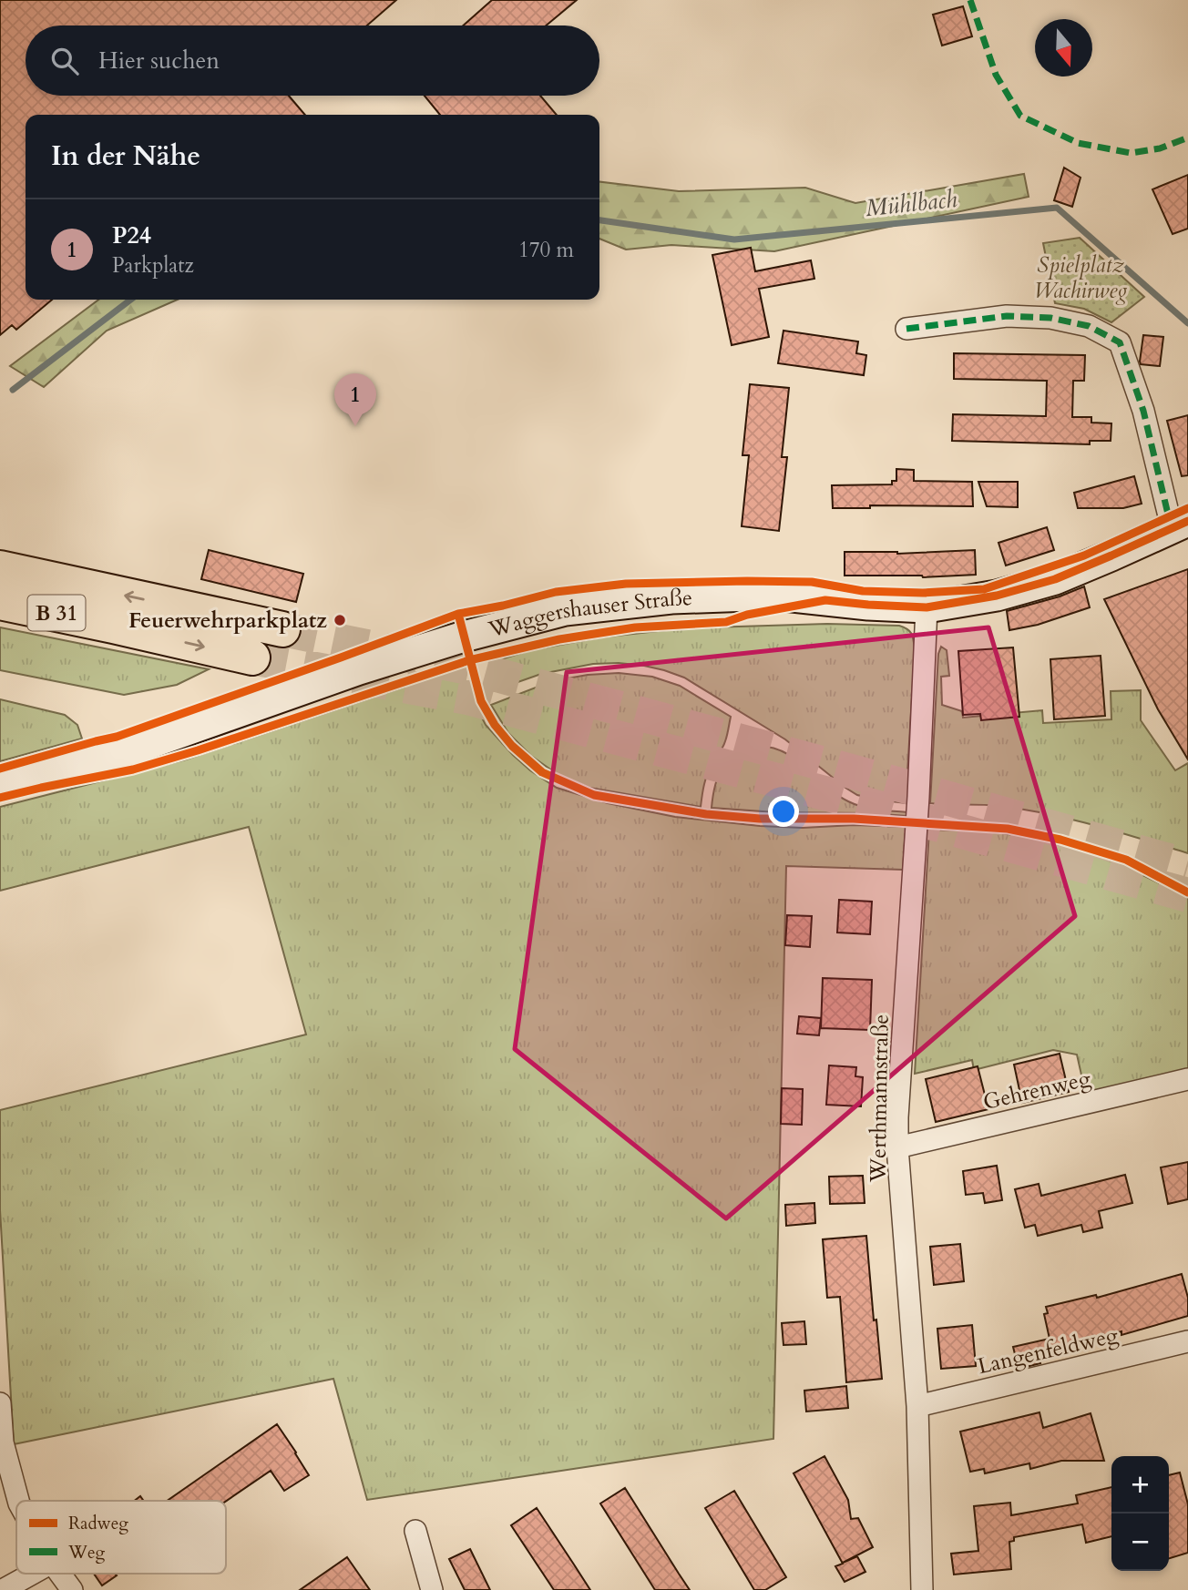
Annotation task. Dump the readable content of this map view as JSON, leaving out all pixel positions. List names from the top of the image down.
{
  "streets": {
    "highway": ["B 31"],
    "street": [
      "Waggershauser Straße",
      "Gehrenweg",
      "Werthmannstraße",
      "Langenfeldweg"
    ]
  },
  "crossings": [
    ["Waggershauser Straße", "Werthmannstraße"],
    ["Gehrenweg", "Werthmannstraße"],
    ["Werthmannstraße", "Langenfeldweg"]
  ],
  "water": ["Mühlbach"],
  "parks": ["Spielplatz Wachirweg"],
  "places": ["Feuerwehrparkplatz"],
  "legend": ["Radweg", "Weg"],
  "north": "bottom",
  "page": {
    "search": "Hier suchen",
    "heading": "In der Nähe",
    "list": [
      {
        "mark": "1",
        "name": "P24",
        "note": "Parkplatz",
        "value": "170 m"
      }
    ],
    "pins": "1",
    "map_buttons": ["+", "−"]
  }
}
